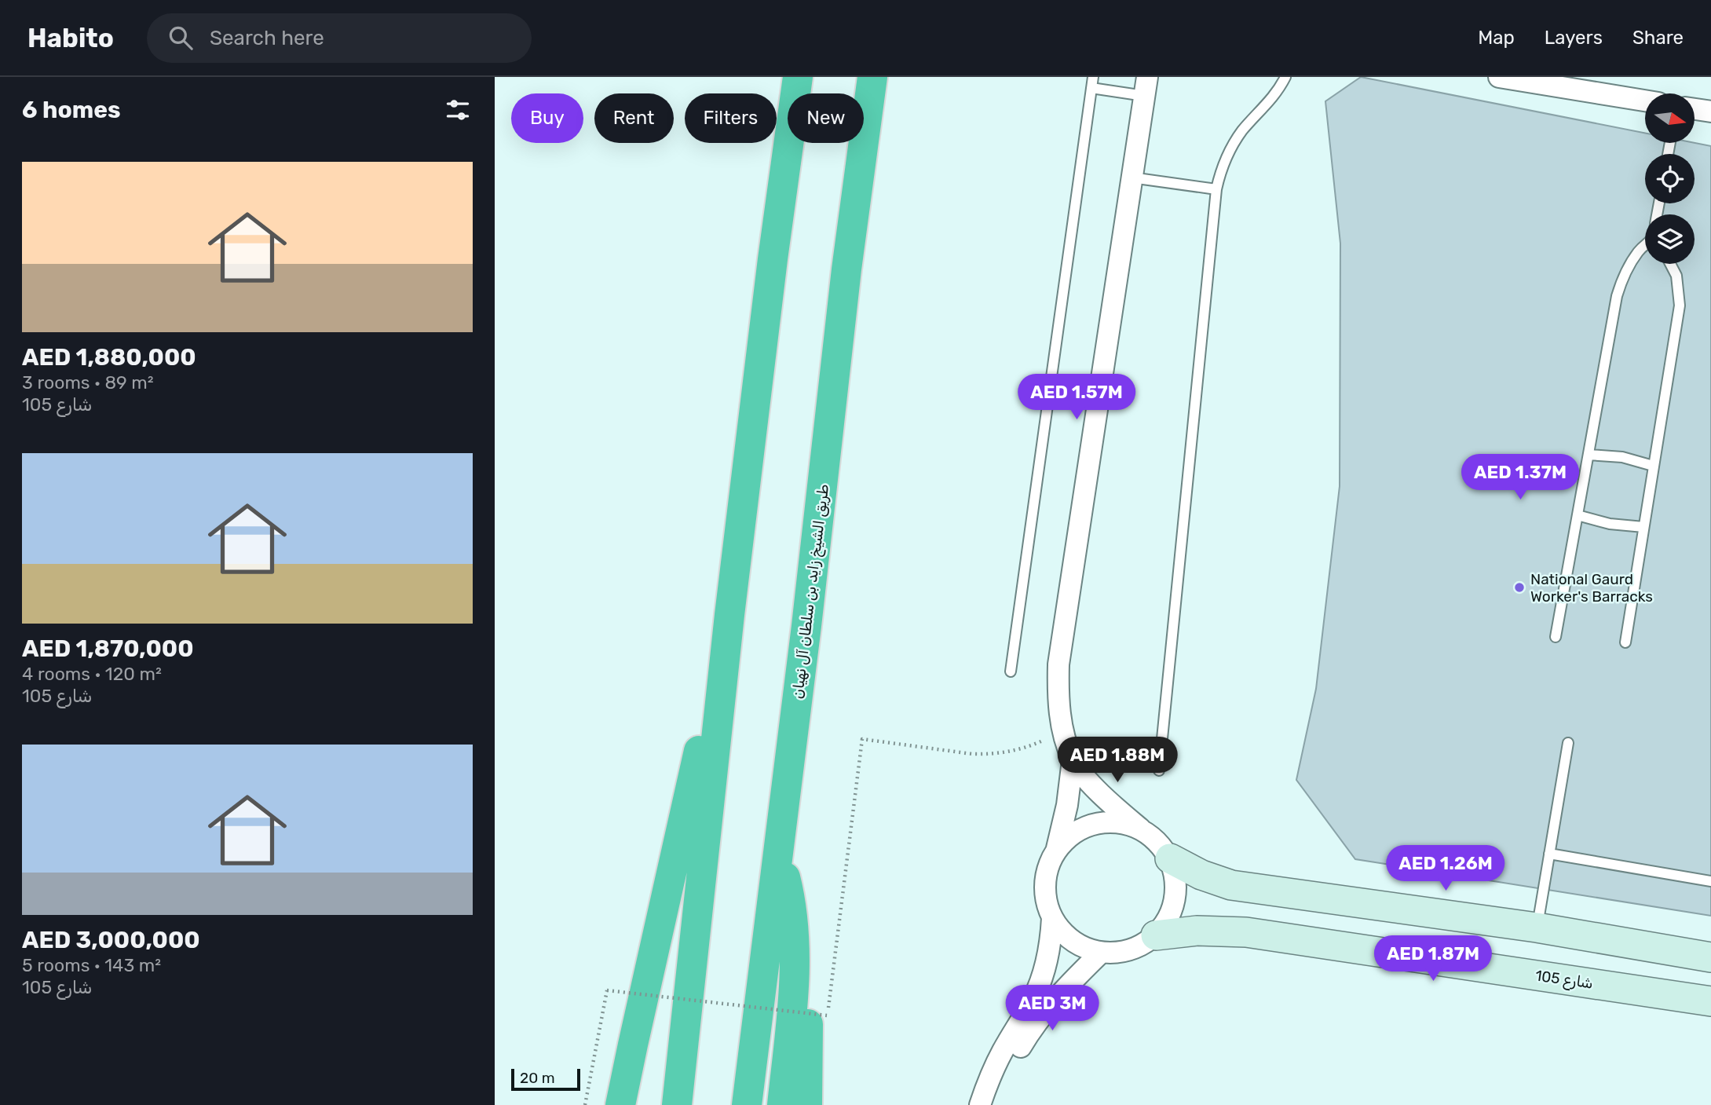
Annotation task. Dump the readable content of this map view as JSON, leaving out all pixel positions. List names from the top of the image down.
{
  "streets": {
    "highway": ["طريق الشيخ زايد بن سلطان آل نهيان"],
    "street": ["شارع 105"]
  },
  "places": ["National Gaurd Worker's Barracks"],
  "scale_bar": "20 m",
  "north": "right",
  "page": {
    "header": "Habito",
    "search": "Search here",
    "nav": ["Map", "Layers", "Share"],
    "heading": "6 homes",
    "chip": [
      "Buy",
      "Rent",
      "Filters",
      "New"
    ],
    "list": [
      {
        "name": "AED 1,880,000",
        "note": "3 rooms · 89 m² · شارع 105"
      },
      {
        "name": "AED 1,870,000",
        "note": "4 rooms · 120 m² · شارع 105"
      },
      {
        "name": "AED 3,000,000",
        "note": "5 rooms · 143 m² · شارع 105"
      }
    ],
    "price": [
      "AED 1.57M",
      "AED 1.37M",
      "AED 1.88M",
      "AED 1.26M",
      "AED 1.87M",
      "AED 3M"
    ],
    "scale": "20 m"
  }
}
